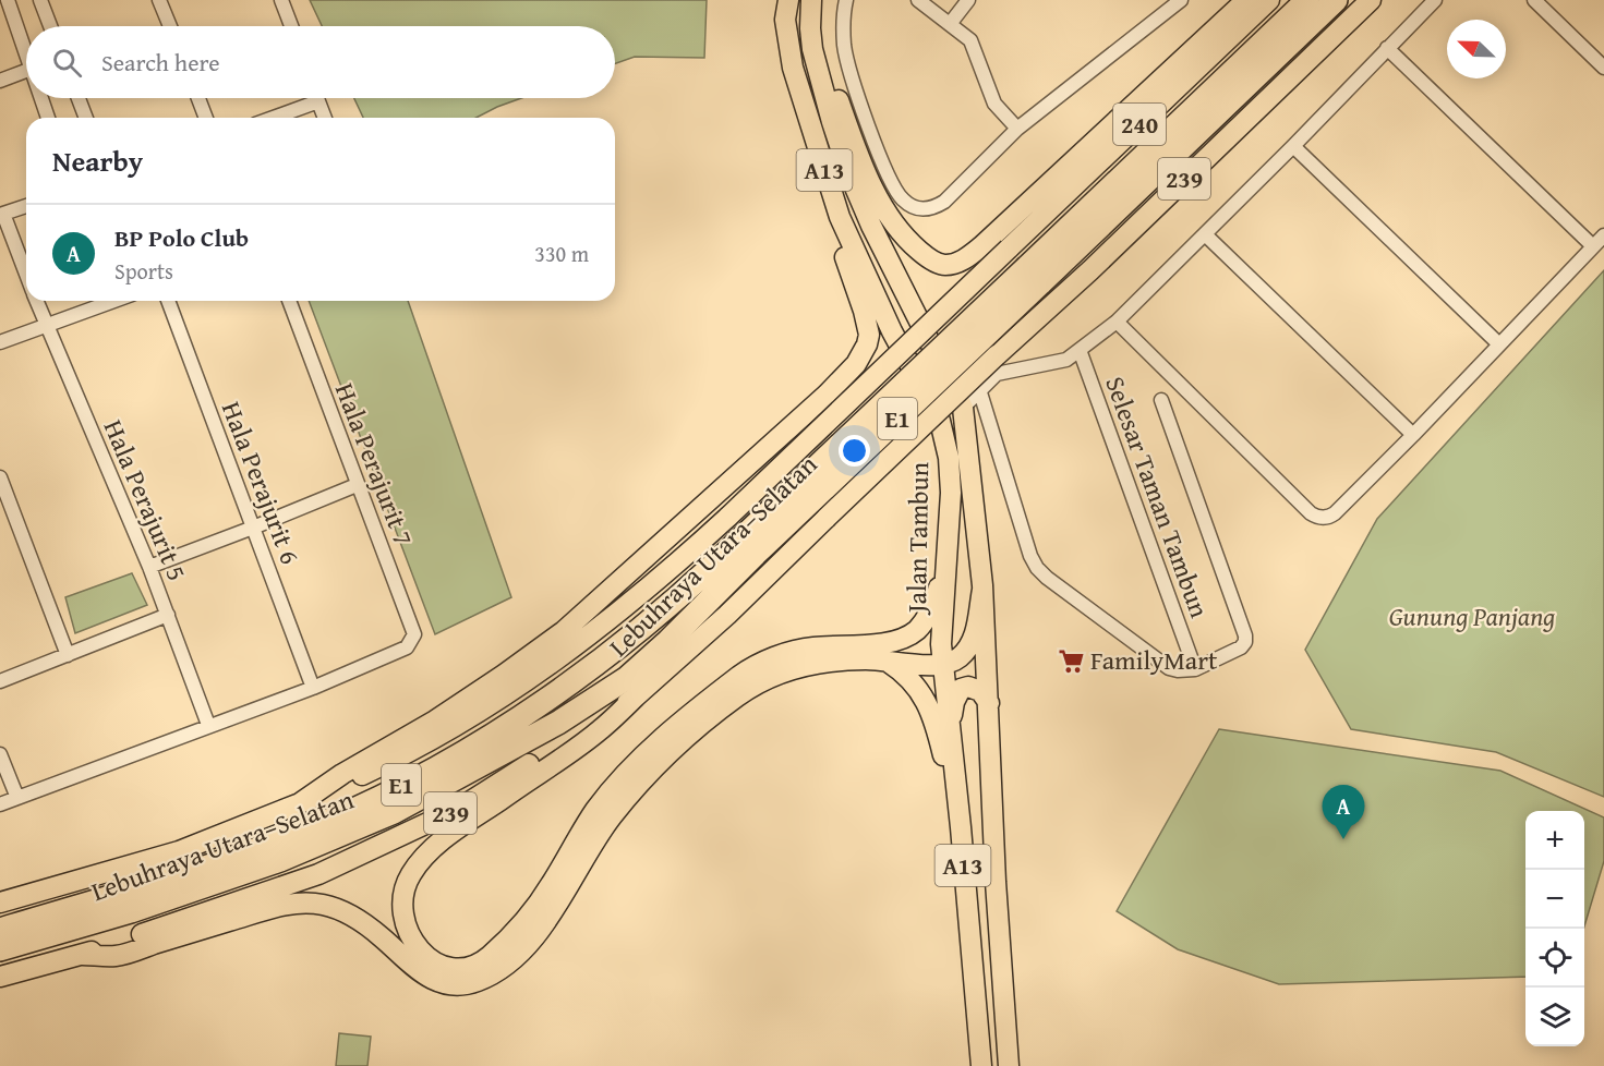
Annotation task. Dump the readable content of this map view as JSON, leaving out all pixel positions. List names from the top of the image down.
{
  "streets": {
    "highway": ["E1", "Lebuhraya Utara–Selatan"],
    "main road": [
      "240",
      "A13",
      "239",
      "Jalan Tambun"
    ],
    "street": [
      "Hala Perajurit 7",
      "Hala Perajurit 6",
      "Selesar Taman Tambun",
      "Hala Perajurit 5"
    ]
  },
  "crossings": [
    ["Hala Perajurit 7", "Hala Perajurit 6"]
  ],
  "parks": ["Gunung Panjang"],
  "places": {
    "supermarket": ["FamilyMart"]
  },
  "north": "top left",
  "page": {
    "search": "Search here",
    "heading": "Nearby",
    "list": [
      {
        "mark": "A",
        "name": "BP Polo Club",
        "note": "Sports",
        "value": "330 m"
      }
    ],
    "pins": "A",
    "map_buttons": ["+", "−"]
  }
}
